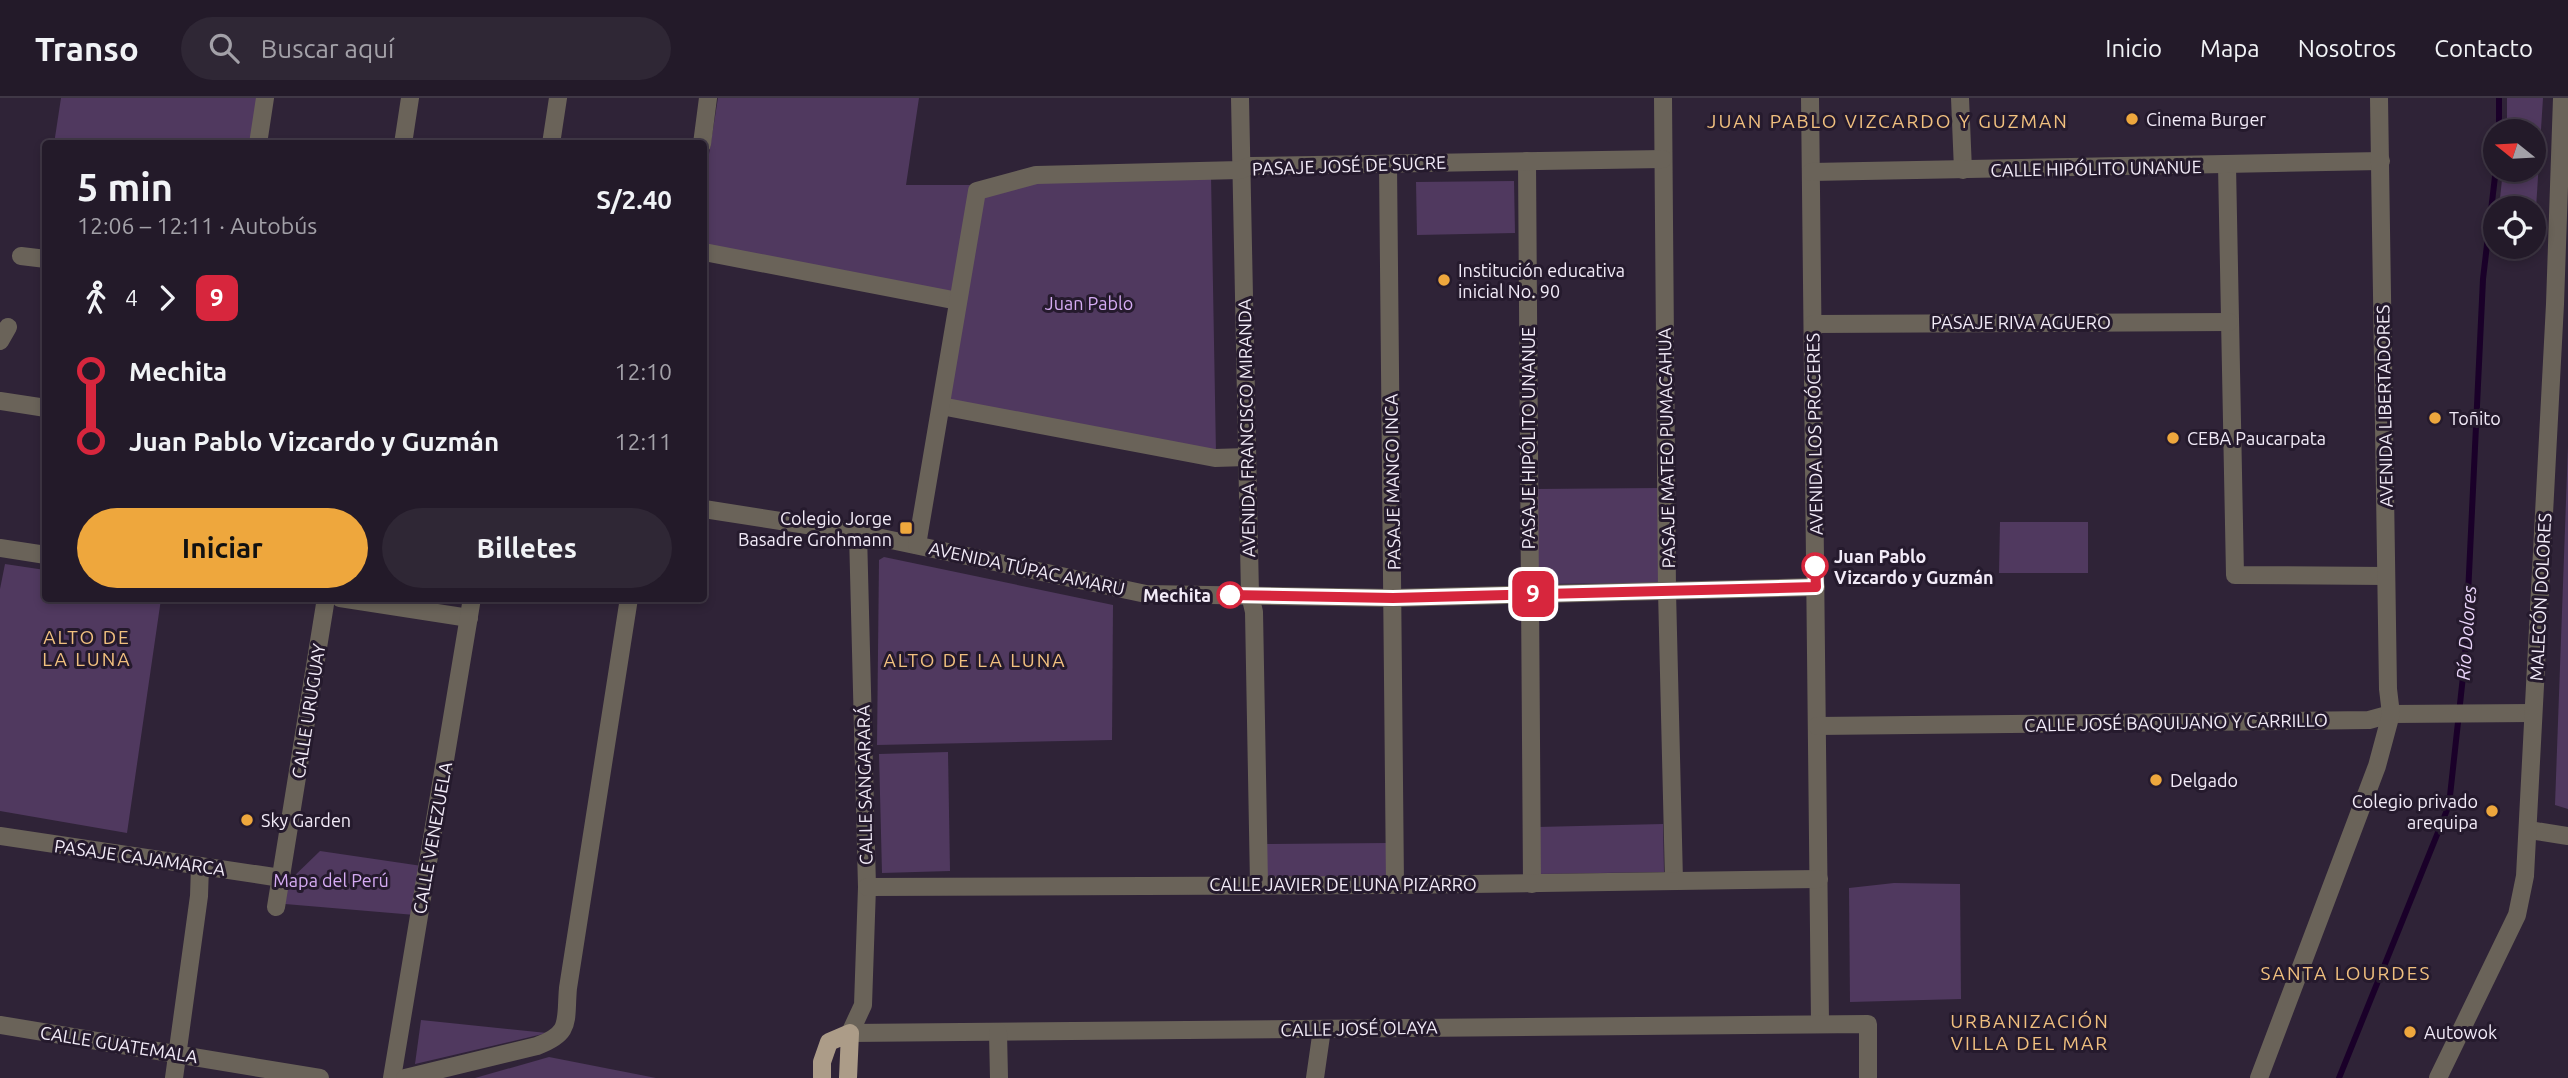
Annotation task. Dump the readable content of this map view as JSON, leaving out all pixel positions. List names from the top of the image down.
{
  "streets": {
    "street": [
      "PASAJE JOSÉ DE SUCRE",
      "CALLE HIPÓLITO UNANUE",
      "PASAJE RIVA AGUERO",
      "AVENIDA LIBERTADORES",
      "AVENIDA FRANCISCO MIRANDA",
      "AVENIDA LOS PRÓCERES",
      "PASAJE HIPÓLITO UNANUE",
      "PASAJE MATEO PUMACAHUA",
      "PASAJE MANCO INCA",
      "AVENIDA TÚPAC AMARU",
      "MALECÓN DOLORES",
      "CALLE URUGUAY",
      "CALLE JOSÉ BAQUIJANO Y CARRILLO",
      "CALLE SANGARARÁ",
      "CALLE VENEZUELA",
      "PASAJE CAJAMARCA",
      "CALLE JAVIER DE LUNA PIZARRO",
      "CALLE JOSÉ OLAYA",
      "CALLE GUATEMALA"
    ]
  },
  "crossings": [
    ["PASAJE JOSÉ DE SUCRE", "AVENIDA FRANCISCO MIRANDA"],
    ["PASAJE JOSÉ DE SUCRE", "PASAJE HIPÓLITO UNANUE"],
    ["PASAJE JOSÉ DE SUCRE", "PASAJE MATEO PUMACAHUA"],
    ["PASAJE JOSÉ DE SUCRE", "PASAJE MANCO INCA"],
    ["CALLE HIPÓLITO UNANUE", "AVENIDA LIBERTADORES"],
    ["CALLE HIPÓLITO UNANUE", "AVENIDA LOS PRÓCERES"],
    ["PASAJE RIVA AGUERO", "AVENIDA LOS PRÓCERES"],
    ["AVENIDA LIBERTADORES", "CALLE JOSÉ BAQUIJANO Y CARRILLO"],
    ["AVENIDA FRANCISCO MIRANDA", "AVENIDA TÚPAC AMARU"],
    ["AVENIDA FRANCISCO MIRANDA", "CALLE JAVIER DE LUNA PIZARRO"],
    ["AVENIDA LOS PRÓCERES", "AVENIDA TÚPAC AMARU"],
    ["AVENIDA LOS PRÓCERES", "CALLE JOSÉ BAQUIJANO Y CARRILLO"],
    ["AVENIDA LOS PRÓCERES", "CALLE JAVIER DE LUNA PIZARRO"],
    ["AVENIDA LOS PRÓCERES", "CALLE JOSÉ OLAYA"],
    ["PASAJE HIPÓLITO UNANUE", "AVENIDA TÚPAC AMARU"],
    ["PASAJE HIPÓLITO UNANUE", "CALLE JAVIER DE LUNA PIZARRO"],
    ["PASAJE MATEO PUMACAHUA", "AVENIDA TÚPAC AMARU"],
    ["PASAJE MATEO PUMACAHUA", "CALLE JAVIER DE LUNA PIZARRO"],
    ["PASAJE MANCO INCA", "AVENIDA TÚPAC AMARU"],
    ["PASAJE MANCO INCA", "CALLE JAVIER DE LUNA PIZARRO"],
    ["AVENIDA TÚPAC AMARU", "CALLE SANGARARÁ"],
    ["MALECÓN DOLORES", "CALLE JOSÉ BAQUIJANO Y CARRILLO"],
    ["CALLE URUGUAY", "PASAJE CAJAMARCA"],
    ["CALLE SANGARARÁ", "CALLE JAVIER DE LUNA PIZARRO"],
    ["CALLE SANGARARÁ", "CALLE JOSÉ OLAYA"]
  ],
  "districts": [
    "JUAN PABLO VIZCARDO Y GUZMAN",
    "ALTO DE LA LUNA",
    "ALTO DE LA LUNA",
    "SANTA LOURDES",
    "URBANIZACIÓN VILLA DEL MAR"
  ],
  "water": ["Río Dolores"],
  "parks": ["Juan Pablo", "Mapa del Perú"],
  "places": {
    "other": [
      "Cinema Burger",
      "Institución educativa inicial No. 90",
      "Toñito",
      "CEBA Paucarpata",
      "Juan Pablo Vizcardo y Guzmán",
      "Mechita",
      "Delgado",
      "Colegio privado arequipa",
      "Sky Garden",
      "Autowok"
    ],
    "transit": ["Colegio Jorge Basadre Grohmann"]
  },
  "lines": ["bus line 9"],
  "north": "left",
  "page": {
    "header": "Transo",
    "search": "Buscar aquí",
    "nav": [
      "Inicio",
      "Mapa",
      "Nosotros",
      "Contacto"
    ],
    "on_map": "9",
    "heading": ["5 min", "12:06 – 12:11 · Autobús", "S/2.40"],
    "legs": ["4", "9"],
    "list": [
      {
        "name": "Mechita",
        "value": "12:10"
      },
      {
        "name": "Juan Pablo Vizcardo y Guzmán",
        "value": "12:11"
      }
    ],
    "buttons": ["Iniciar", "Billetes"]
  }
}
